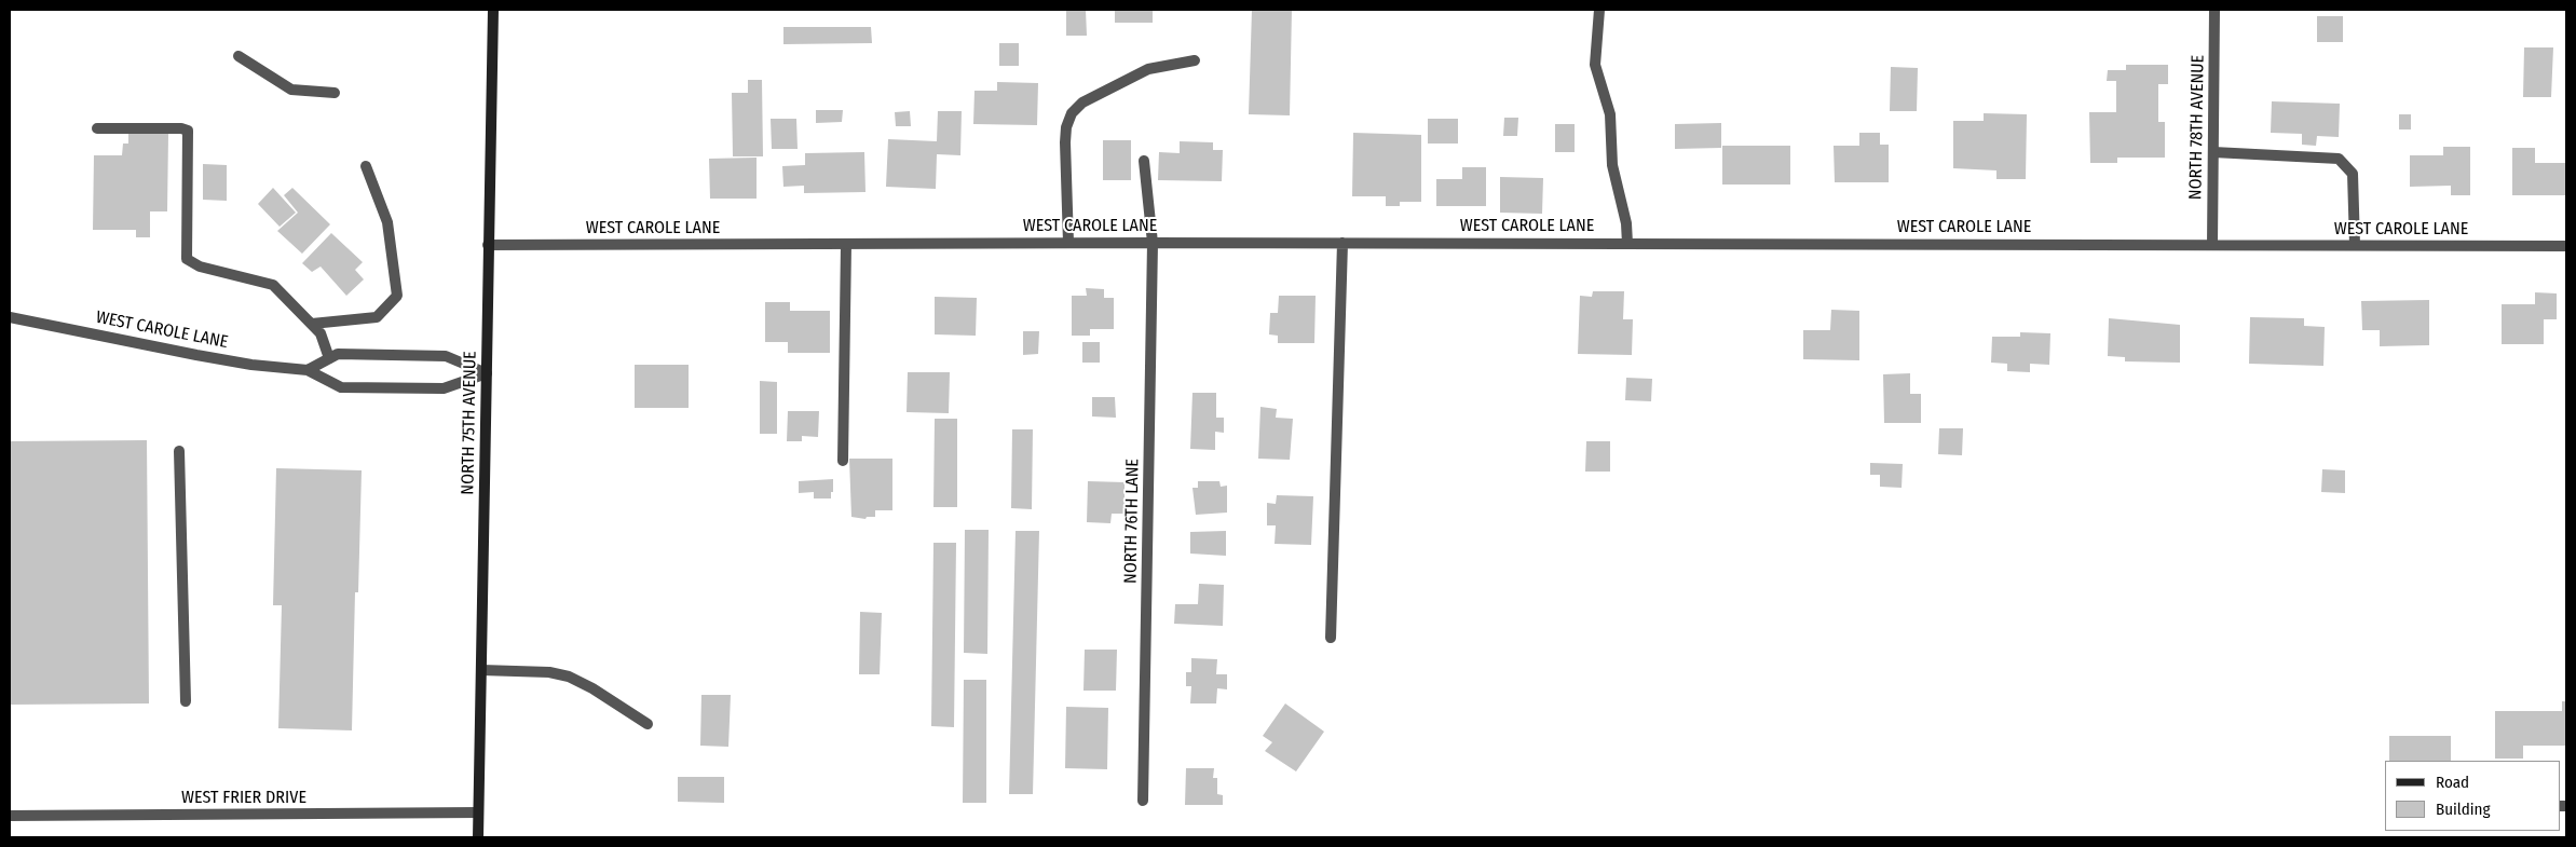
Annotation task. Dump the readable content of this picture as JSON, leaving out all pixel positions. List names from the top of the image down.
{
  "streets": {
    "main road": ["NORTH 75TH AVENUE"],
    "street": [
      "NORTH 78TH AVENUE",
      "WEST CAROLE LANE",
      "NORTH 76TH LANE",
      "WEST FRIER DRIVE"
    ]
  },
  "crossings": [
    ["NORTH 78TH AVENUE", "WEST CAROLE LANE"],
    ["WEST CAROLE LANE", "NORTH 75TH AVENUE"],
    ["WEST CAROLE LANE", "NORTH 76TH LANE"],
    ["NORTH 75TH AVENUE", "WEST FRIER DRIVE"]
  ],
  "legend": ["Road", "Building"]
}
